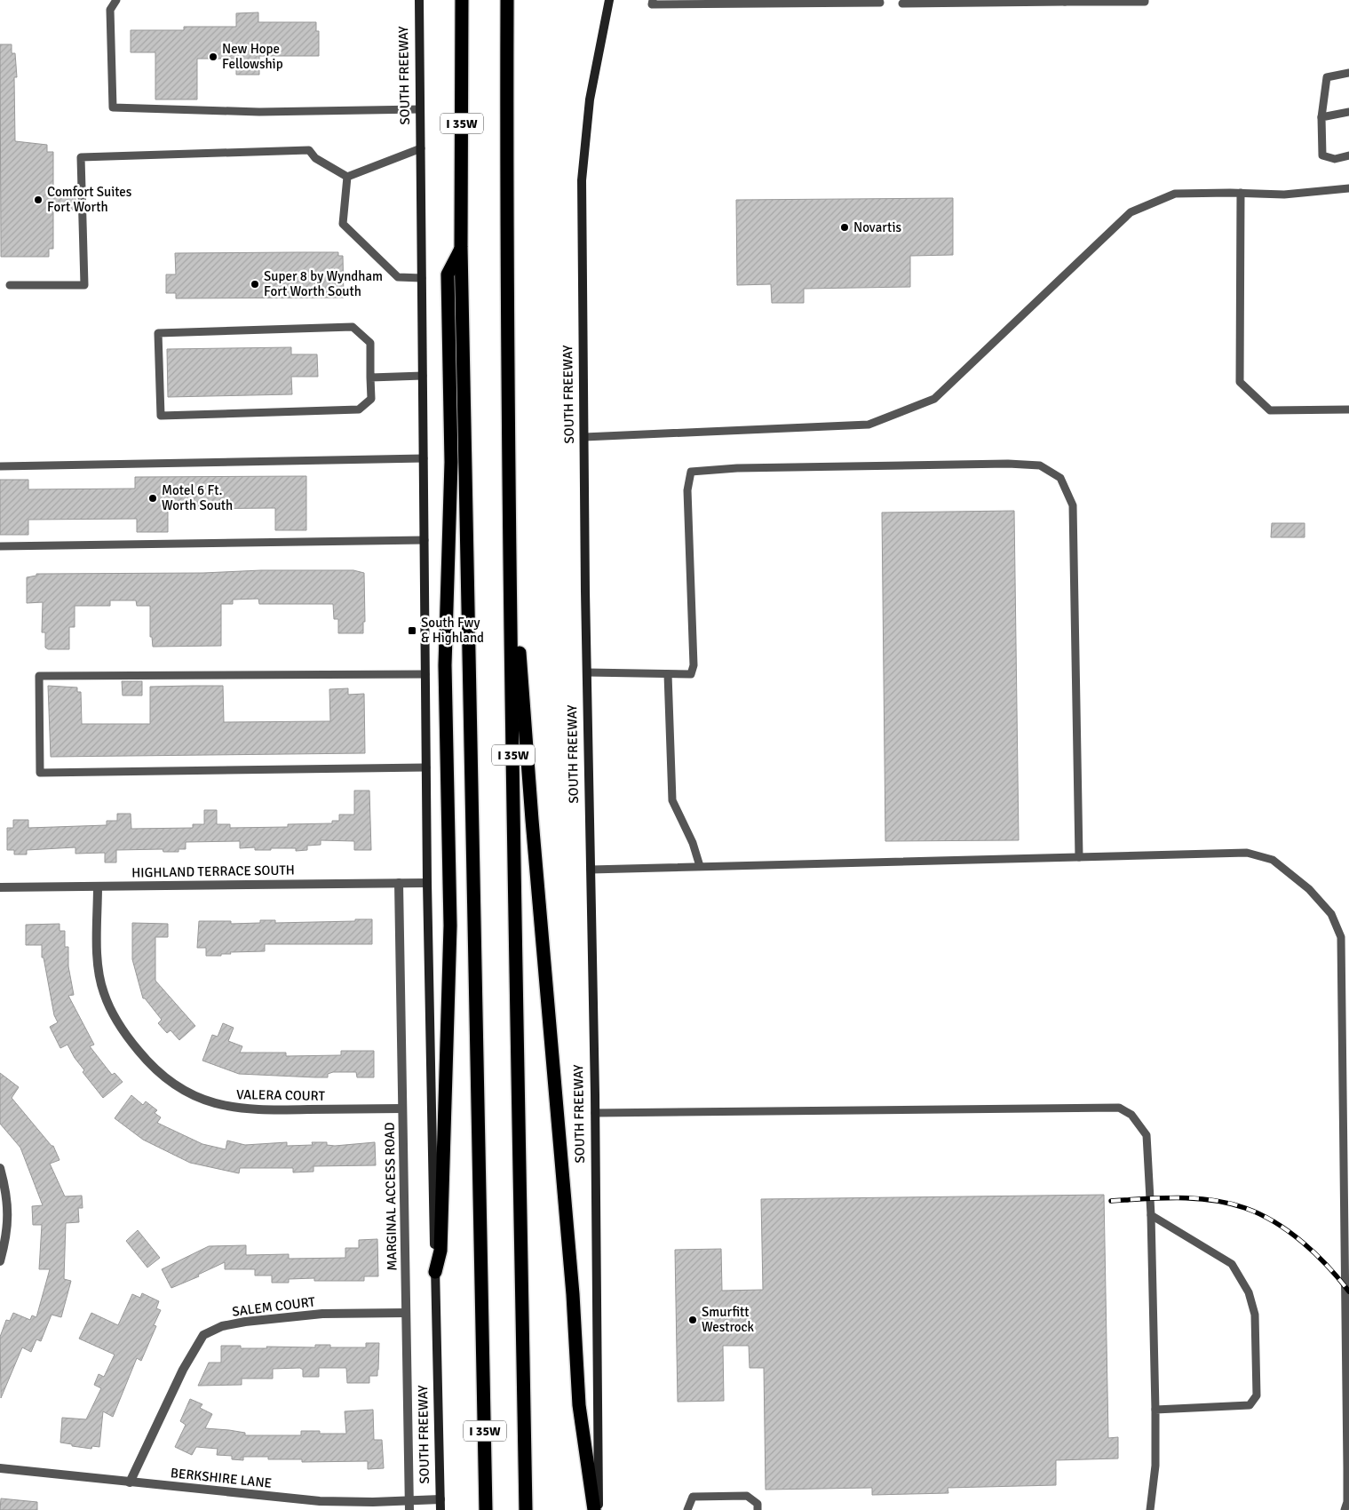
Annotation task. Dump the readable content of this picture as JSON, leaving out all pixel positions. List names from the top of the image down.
{
  "streets": {
    "highway": ["I 35W"],
    "main road": ["SOUTH FREEWAY"],
    "street": [
      "HIGHLAND TERRACE SOUTH",
      "VALERA COURT",
      "MARGINAL ACCESS ROAD",
      "SALEM COURT",
      "BERKSHIRE LANE"
    ]
  },
  "crossings": [
    ["SOUTH FREEWAY", "HIGHLAND TERRACE SOUTH"],
    ["SOUTH FREEWAY", "BERKSHIRE LANE"],
    ["HIGHLAND TERRACE SOUTH", "VALERA COURT"],
    ["HIGHLAND TERRACE SOUTH", "MARGINAL ACCESS ROAD"],
    ["VALERA COURT", "MARGINAL ACCESS ROAD"],
    ["MARGINAL ACCESS ROAD", "SALEM COURT"],
    ["MARGINAL ACCESS ROAD", "BERKSHIRE LANE"],
    ["SALEM COURT", "BERKSHIRE LANE"]
  ],
  "places": {
    "other": [
      "New Hope Fellowship",
      "Comfort Suites Fort Worth",
      "Novartis",
      "Super 8 by Wyndham Fort Worth South",
      "Motel 6 Ft. Worth South",
      "Smurfitt Westrock"
    ],
    "transit": ["South Fwy & Highland"]
  }
}
